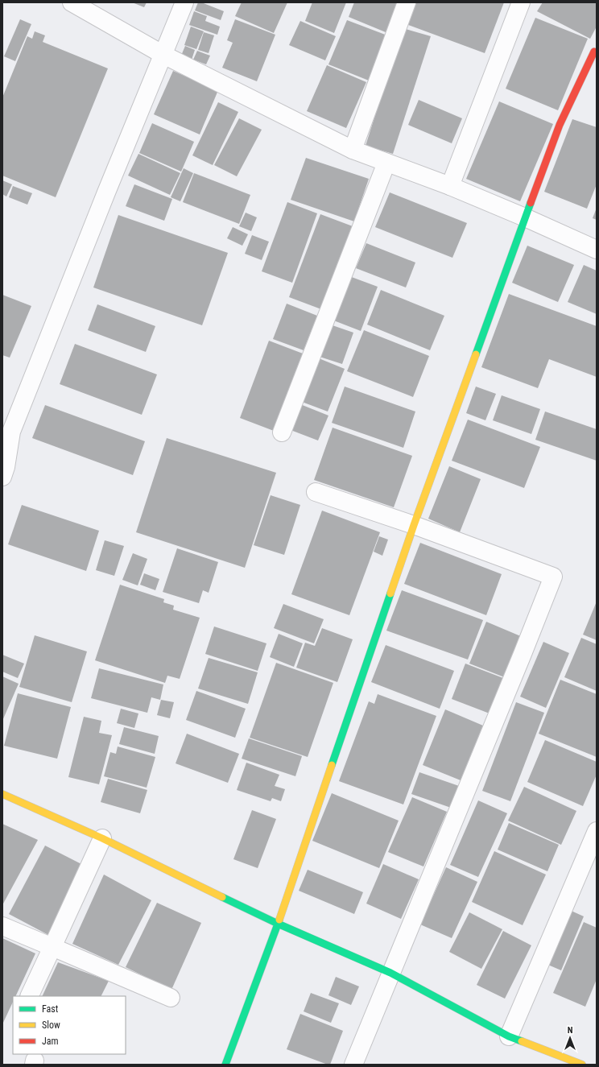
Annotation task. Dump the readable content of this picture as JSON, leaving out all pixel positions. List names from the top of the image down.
{
  "legend": ["Fast", "Slow", "Jam"],
  "north": "top"
}
